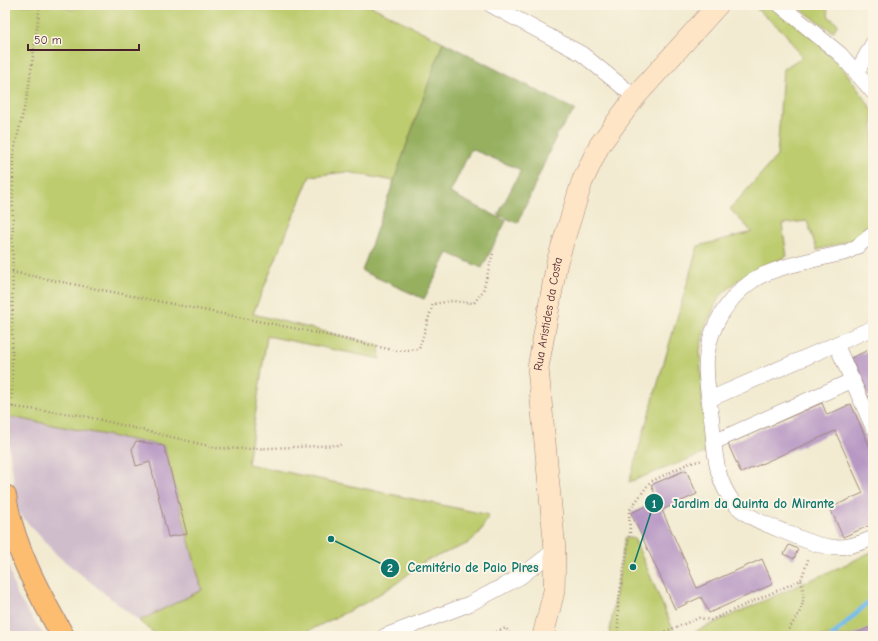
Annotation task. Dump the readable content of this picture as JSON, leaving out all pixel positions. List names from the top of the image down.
{
  "streets": {
    "street": ["Rua Aristides da Costa"]
  },
  "places": ["Cemitério de Paio Pires", "Jardim da Quinta do Mirante"],
  "scale_bar": "50 m"
}
